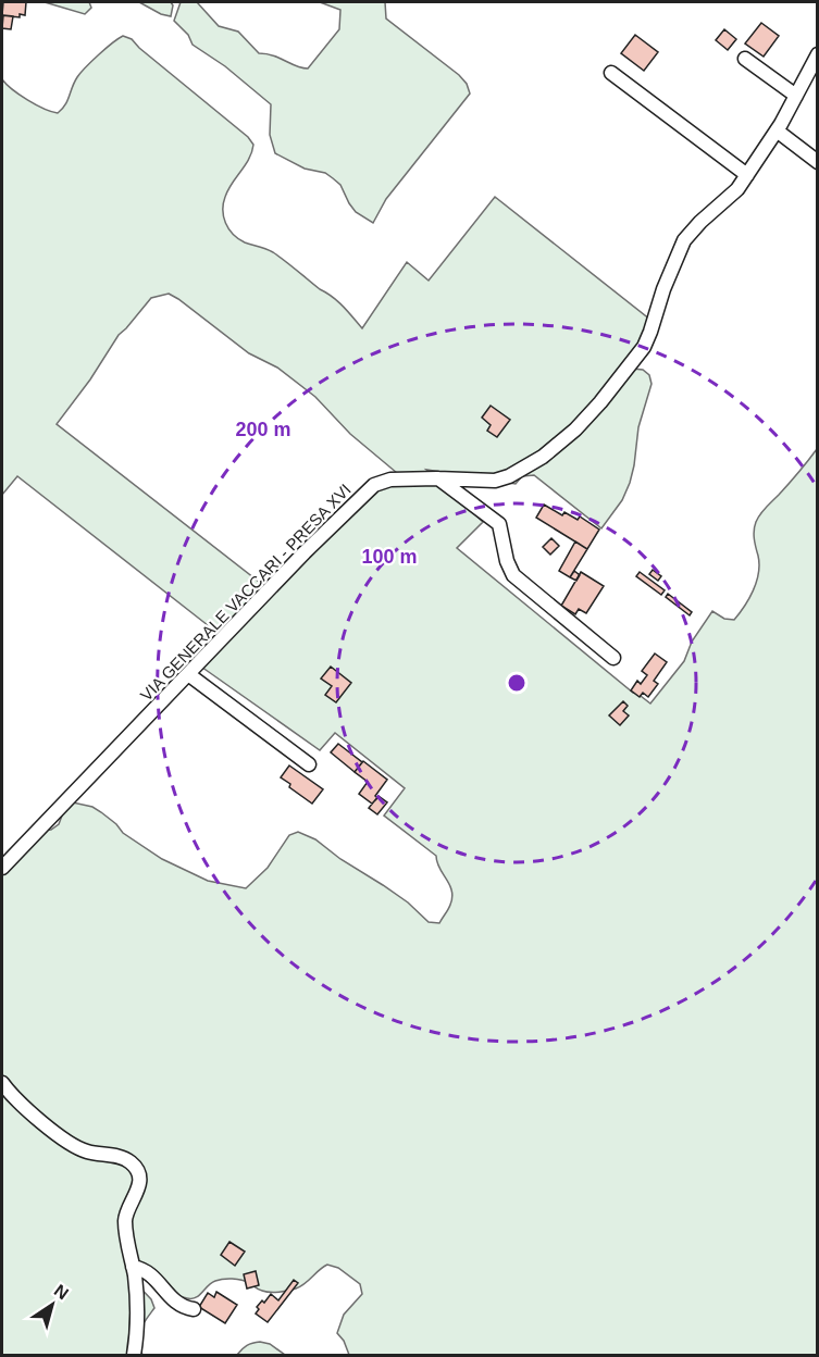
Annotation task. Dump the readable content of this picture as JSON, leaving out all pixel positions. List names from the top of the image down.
{
  "streets": {
    "street": ["VIA GENERALE VACCARI - PRESA XVI"]
  },
  "north": "top right",
  "rings": ["200 m", "100 m"]
}
